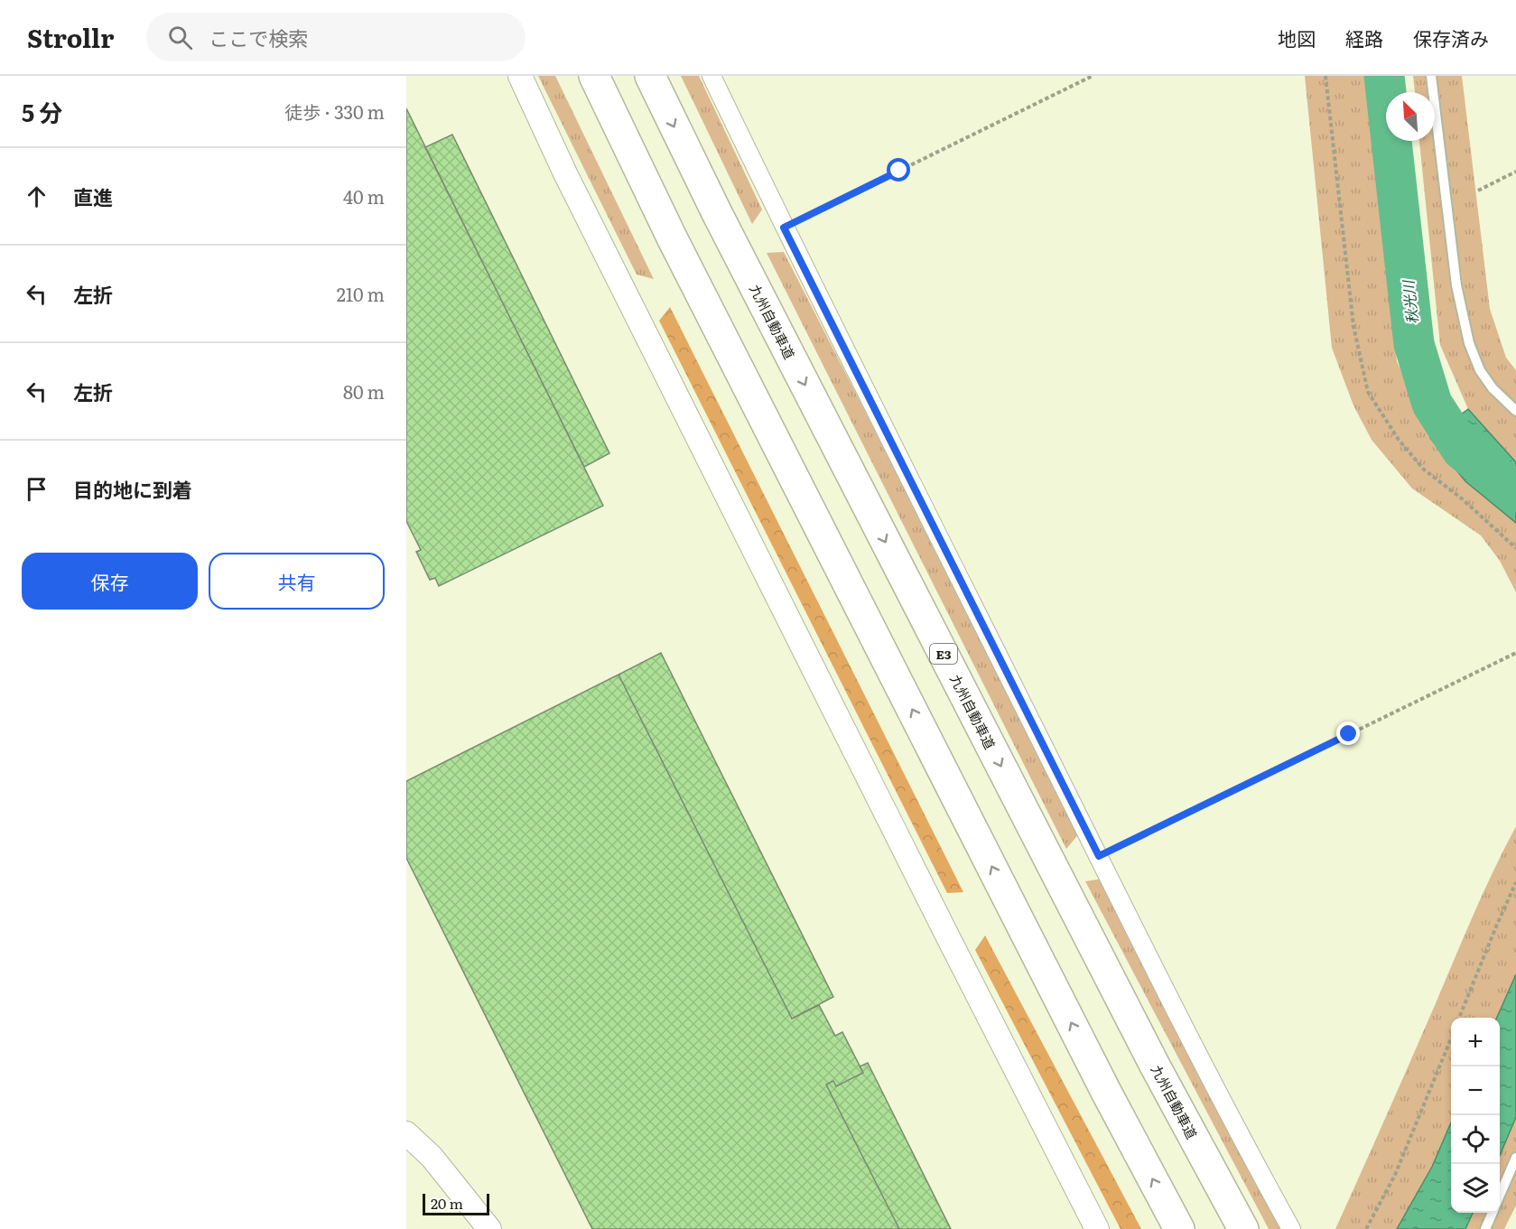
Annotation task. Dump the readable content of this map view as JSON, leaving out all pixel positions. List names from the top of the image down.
{
  "streets": {
    "highway": ["九州自動車道", "E3"]
  },
  "water": ["秋光川"],
  "scale_bar": "20 m",
  "north": "top left",
  "page": {
    "header": "Strollr",
    "search": "ここで検索",
    "nav": ["地図", "経路", "保存済み"],
    "heading": ["5 分", "徒歩 · 330 m"],
    "list": [
      ["直進", "40 m"],
      ["左折", "210 m"],
      ["左折", "80 m"],
      "目的地に到着"
    ],
    "buttons": ["保存", "共有"],
    "map_buttons": ["+", "−"],
    "scale": "20 m"
  }
}
